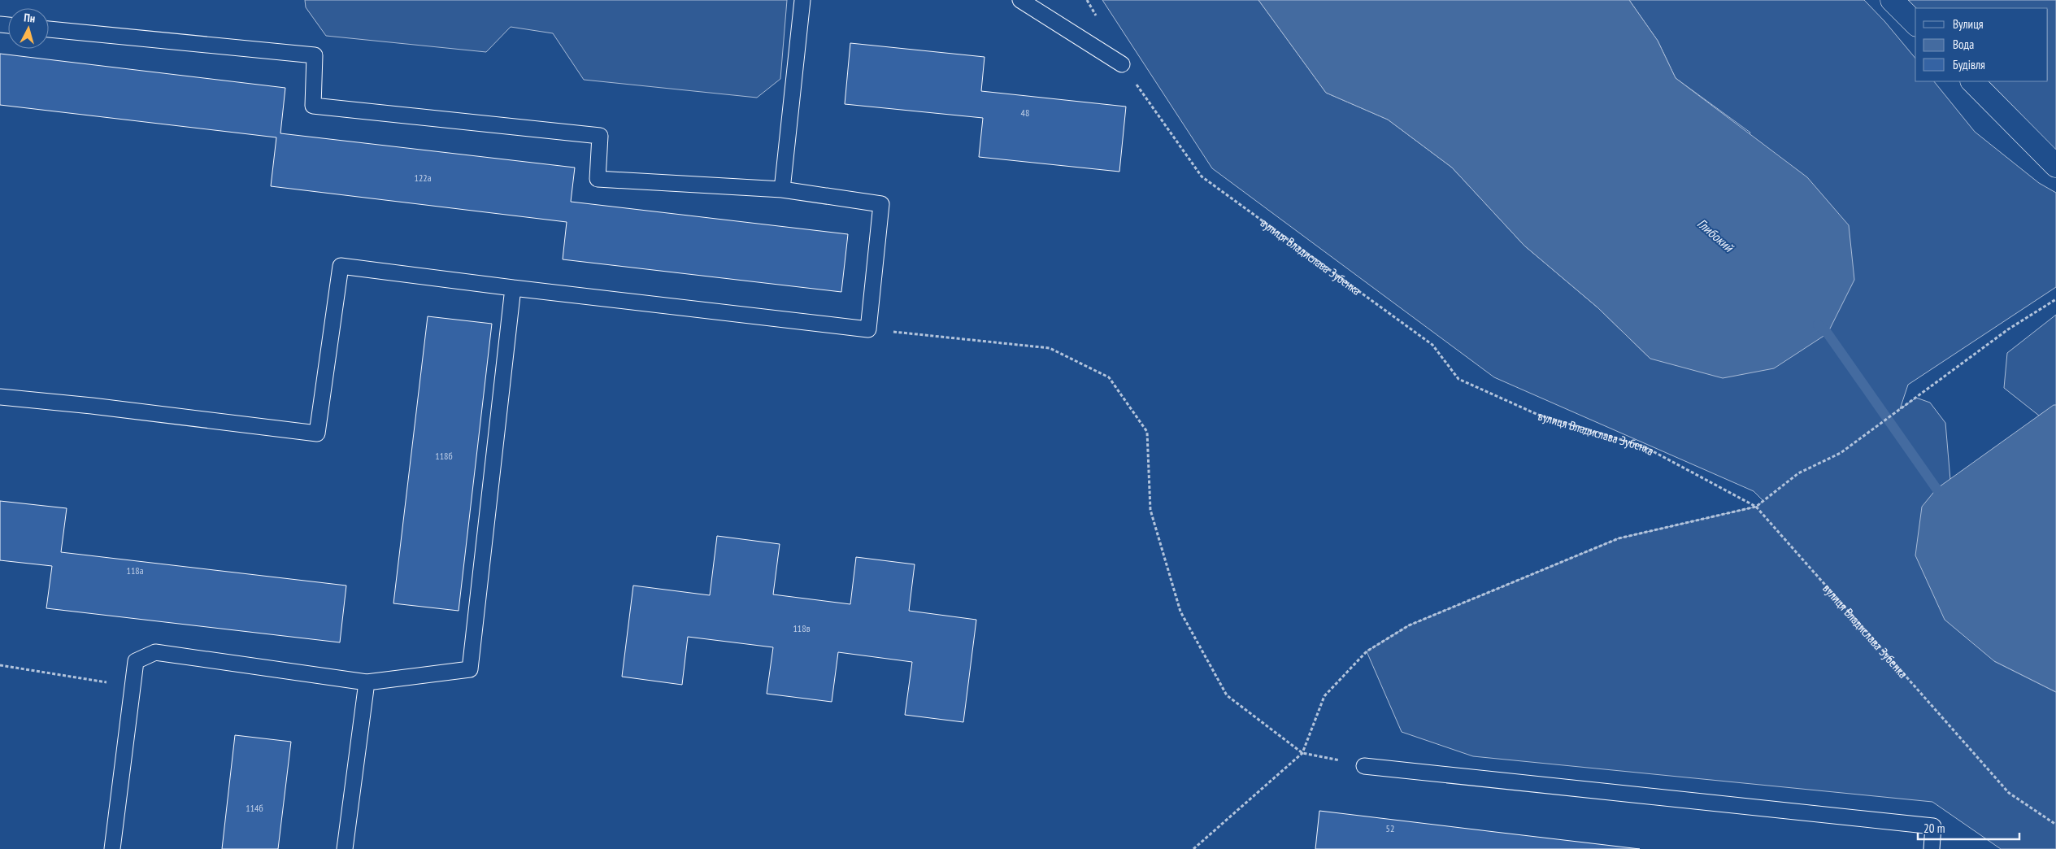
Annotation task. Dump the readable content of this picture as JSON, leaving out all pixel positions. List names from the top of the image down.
{
  "streets": {
    "path": ["вулиця Владислава Зубенка"]
  },
  "water": ["Глибокий"],
  "house_numbers": [
    "48",
    "122а",
    "118б",
    "118а",
    "118в",
    "114б",
    "52"
  ],
  "legend": ["Вулиця", "Вода", "Будівля"],
  "scale_bar": "20 m",
  "north": "top"
}
